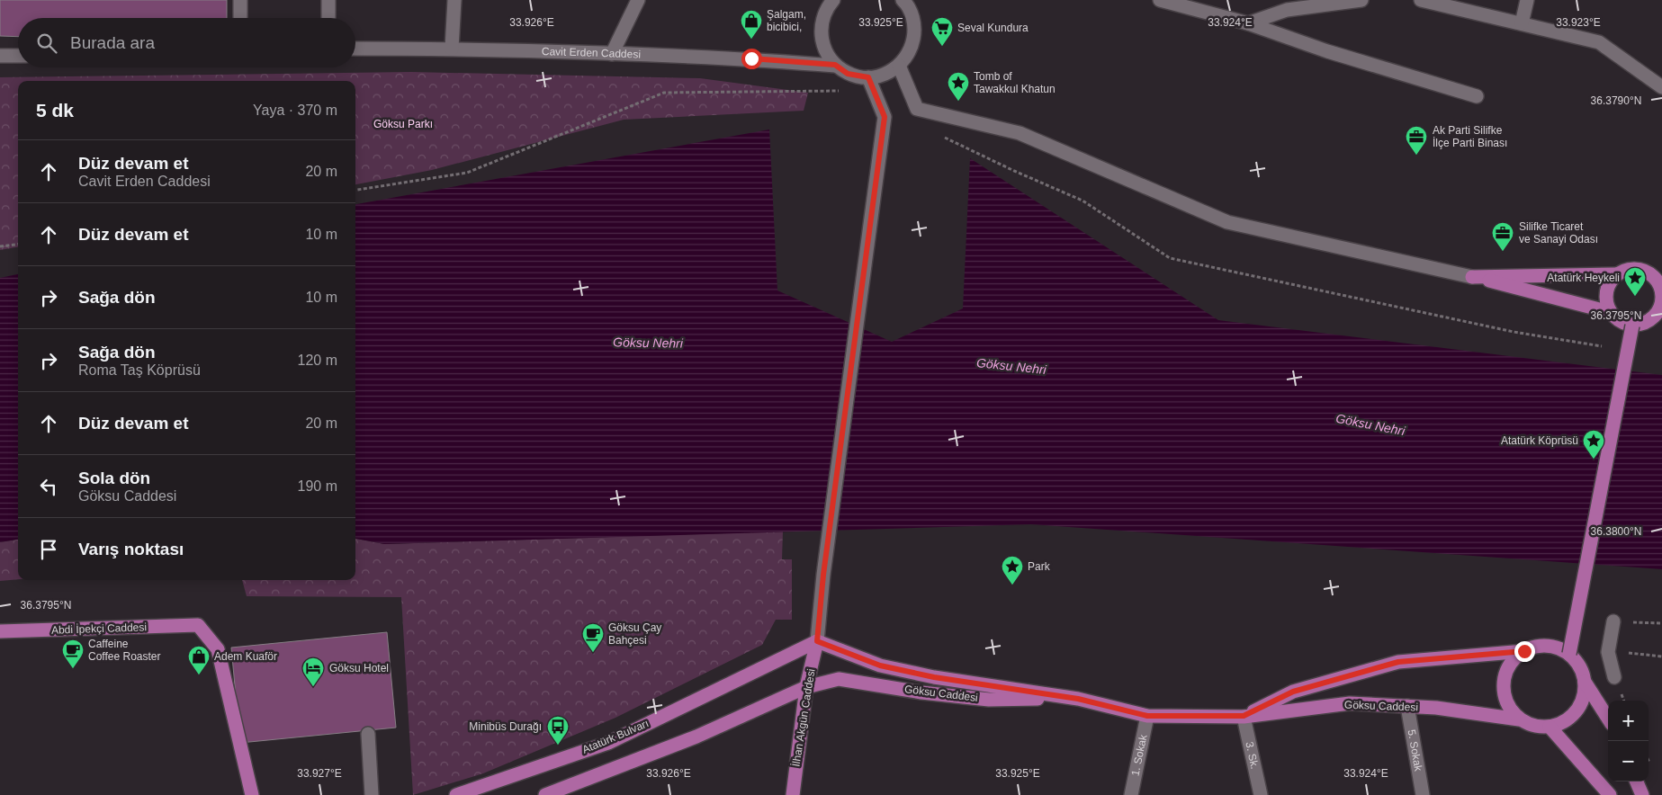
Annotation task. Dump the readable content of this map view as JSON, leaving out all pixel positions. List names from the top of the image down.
{
  "streets": {
    "main road": [
      "Abdi İpekçi Caddesi",
      "Göksu Caddesi",
      "İlhan Akgün Caddesi",
      "Atatürk Bulvarı"
    ],
    "street": [
      "Cavit Erden Caddesi",
      "5. Sokak",
      "1. Sokak",
      "3. Sk."
    ]
  },
  "crossings": [
    ["Göksu Caddesi", "İlhan Akgün Caddesi"],
    ["Göksu Caddesi", "Atatürk Bulvarı"],
    ["Göksu Caddesi", "5. Sokak"],
    ["Göksu Caddesi", "1. Sokak"],
    ["Göksu Caddesi", "3. Sk."],
    ["İlhan Akgün Caddesi", "Atatürk Bulvarı"]
  ],
  "water": ["Göksu Nehri"],
  "parks": ["Göksu Parkı"],
  "places": {
    "shop": ["Şalgam, bicibici,", "Adem Kuaför"],
    "supermarket": ["Seval Kundura"],
    "place": [
      "Tomb of Tawakkul Khatun",
      "Atatürk Heykeli",
      "Atatürk Köprüsü",
      "Park"
    ],
    "office": ["Ak Parti Silifke İlçe Parti Binası", "Silifke Ticaret ve Sanayi Odası"],
    "cafe": ["Göksu Çay Bahçesi", "Caffeine Coffee Roaster"],
    "hotel": ["Göksu Hotel"],
    "bus stop": ["Minibüs Durağı"]
  },
  "page": {
    "search": "Burada ara",
    "heading": ["5 dk", "Yaya · 370 m"],
    "list": [
      ["Düz devam et", "Cavit Erden Caddesi", "20 m"],
      ["Düz devam et", "10 m"],
      ["Sağa dön", "10 m"],
      ["Sağa dön", "Roma Taş Köprüsü", "120 m"],
      ["Düz devam et", "20 m"],
      ["Sola dön", "Göksu Caddesi", "190 m"],
      "Varış noktası"
    ],
    "map_buttons": ["+", "−"]
  },
  "coordinates": [
    "33.926°E",
    "33.925°E",
    "33.924°E",
    "33.923°E",
    "36.3790°N",
    "36.3795°N",
    "36.3800°N",
    "33.927°E"
  ]
}
